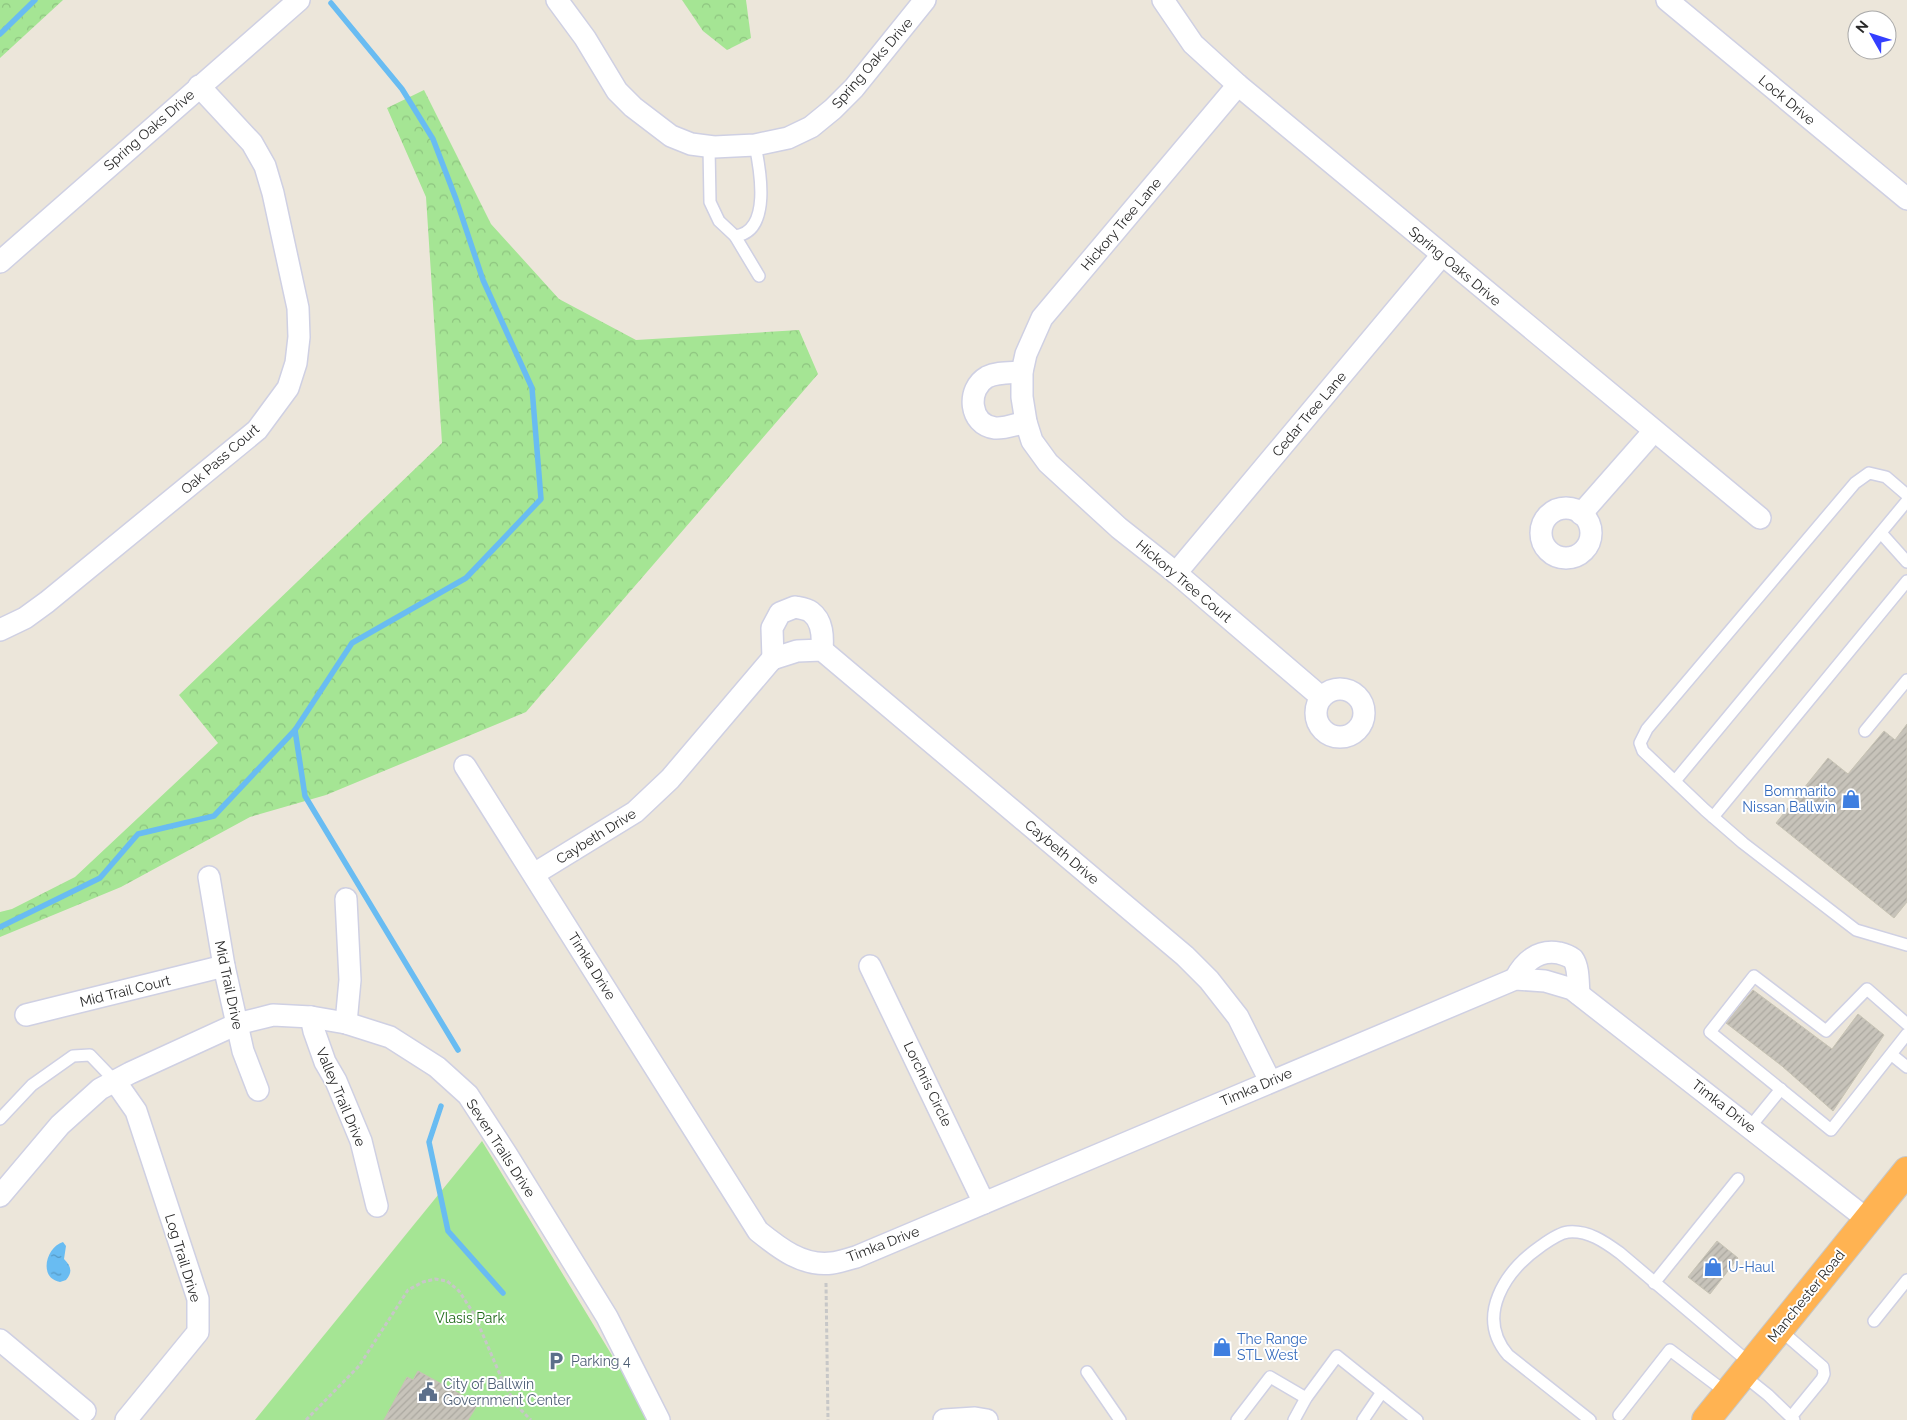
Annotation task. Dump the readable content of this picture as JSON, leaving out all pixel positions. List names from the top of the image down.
{
  "streets": {
    "highway": ["Manchester Road"],
    "street": [
      "Spring Oaks Drive",
      "Lock Drive",
      "Hickory Tree Lane",
      "Cedar Tree Lane",
      "Oak Pass Court",
      "Hickory Tree Court",
      "Caybeth Drive",
      "Timka Drive",
      "Mid Trail Drive",
      "Mid Trail Court",
      "Lorchris Circle",
      "Valley Trail Drive",
      "Seven Trails Drive",
      "Log Trail Drive"
    ]
  },
  "crossings": [
    ["Spring Oaks Drive", "Hickory Tree Lane"],
    ["Spring Oaks Drive", "Cedar Tree Lane"],
    ["Spring Oaks Drive", "Oak Pass Court"],
    ["Hickory Tree Lane", "Hickory Tree Court"],
    ["Cedar Tree Lane", "Hickory Tree Court"],
    ["Caybeth Drive", "Timka Drive"],
    ["Timka Drive", "Lorchris Circle"],
    ["Timka Drive", "Manchester Road"],
    ["Mid Trail Drive", "Mid Trail Court"],
    ["Mid Trail Drive", "Seven Trails Drive"],
    ["Valley Trail Drive", "Seven Trails Drive"],
    ["Seven Trails Drive", "Log Trail Drive"]
  ],
  "parks": ["Vlasis Park"],
  "places": {
    "shop": ["Bommarito Nissan Ballwin", "U-Haul", "The Range STL West"],
    "parking": ["Parking 4"],
    "public building": ["City of Ballwin Government Center"]
  },
  "north": "top left"
}
